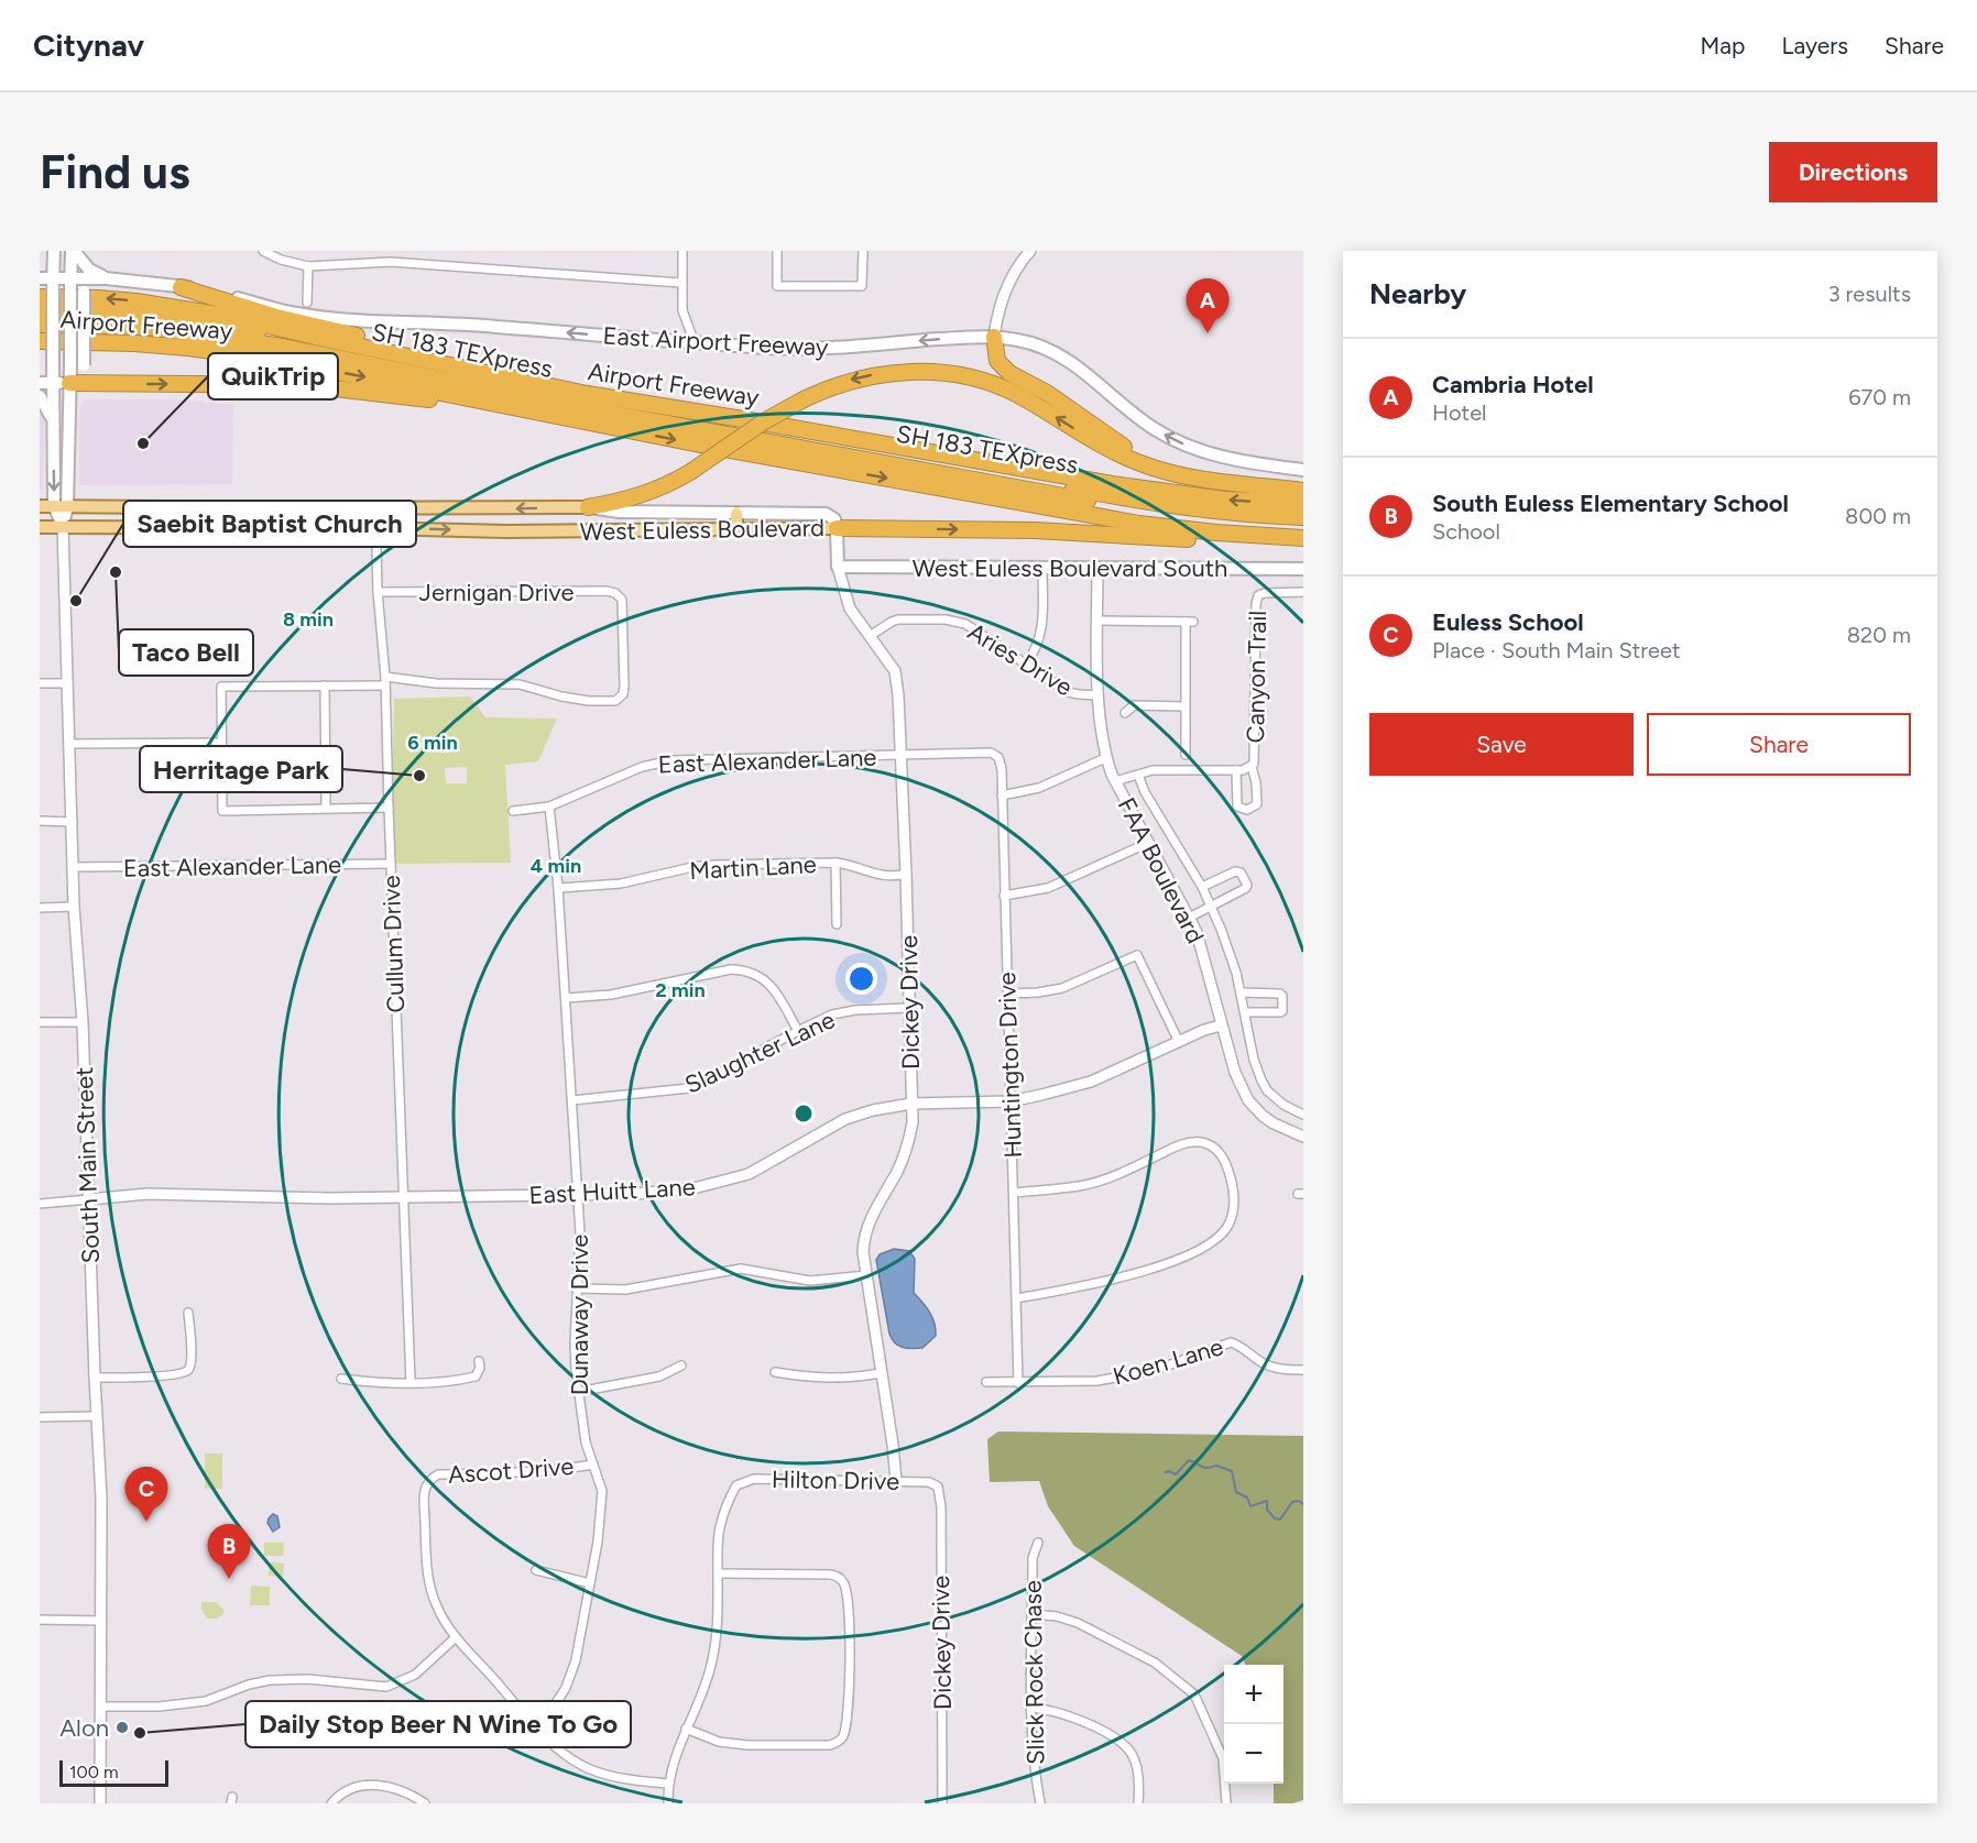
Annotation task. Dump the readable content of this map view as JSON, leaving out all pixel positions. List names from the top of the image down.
{
  "streets": {
    "highway": ["Airport Freeway", "SH 183 TEXpress"],
    "main road": [
      "East Airport Freeway",
      "West Euless Boulevard",
      "West Euless Boulevard South",
      "Dickey Drive"
    ],
    "street": [
      "Jernigan Drive",
      "Aries Drive",
      "Canyon Trail",
      "East Alexander Lane",
      "Martin Lane",
      "FAA Boulevard",
      "Cullum Drive",
      "Slaughter Lane",
      "Huntington Drive",
      "South Main Street",
      "East Huitt Lane",
      "Dunaway Drive",
      "Koen Lane",
      "Ascot Drive",
      "Hilton Drive",
      "Slick Rock Chase"
    ]
  },
  "crossings": [
    ["West Euless Boulevard", "Cullum Drive"],
    ["West Euless Boulevard", "Dickey Drive"],
    ["West Euless Boulevard", "South Main Street"],
    ["West Euless Boulevard South", "FAA Boulevard"],
    ["West Euless Boulevard South", "Dickey Drive"],
    ["Jernigan Drive", "Cullum Drive"],
    ["Aries Drive", "FAA Boulevard"],
    ["Aries Drive", "Dickey Drive"],
    ["Canyon Trail", "FAA Boulevard"],
    ["East Alexander Lane", "Cullum Drive"],
    ["East Alexander Lane", "Dickey Drive"],
    ["East Alexander Lane", "Huntington Drive"],
    ["East Alexander Lane", "South Main Street"],
    ["East Alexander Lane", "Dunaway Drive"],
    ["Martin Lane", "Dickey Drive"],
    ["Martin Lane", "Dunaway Drive"],
    ["FAA Boulevard", "East Huitt Lane"],
    ["Cullum Drive", "East Huitt Lane"],
    ["Dickey Drive", "Slaughter Lane"],
    ["Dickey Drive", "East Huitt Lane"],
    ["Dickey Drive", "Hilton Drive"],
    ["Slaughter Lane", "Dunaway Drive"],
    ["Huntington Drive", "East Huitt Lane"],
    ["Huntington Drive", "Koen Lane"],
    ["South Main Street", "East Huitt Lane"],
    ["East Huitt Lane", "Dunaway Drive"],
    ["Dunaway Drive", "Ascot Drive"]
  ],
  "one_way": ["East Airport Freeway"],
  "places": [
    "QuikTrip",
    "Taco Bell",
    "Saebit Baptist Church",
    "Herritage Park",
    "Alon",
    "Daily Stop Beer N Wine To Go"
  ],
  "scale_bar": "100 m",
  "page": {
    "header": "Citynav",
    "nav": ["Map", "Layers", "Share"],
    "buttons": [
      "Directions",
      ["Save", "Share"]
    ],
    "title": "Find us",
    "heading": ["Nearby", "3 results"],
    "pins": ["A", "C", "B"],
    "list": [
      {
        "mark": "A",
        "name": "Cambria Hotel",
        "note": "Hotel",
        "value": "670 m"
      },
      {
        "mark": "B",
        "name": "South Euless Elementary School",
        "note": "School",
        "value": "800 m"
      },
      {
        "mark": "C",
        "name": "Euless School",
        "note": "Place · South Main Street",
        "value": "820 m"
      }
    ],
    "map_buttons": ["+", "−"],
    "scale": "100 m"
  },
  "rings": [
    "8 min",
    "6 min",
    "4 min",
    "2 min"
  ]
}
